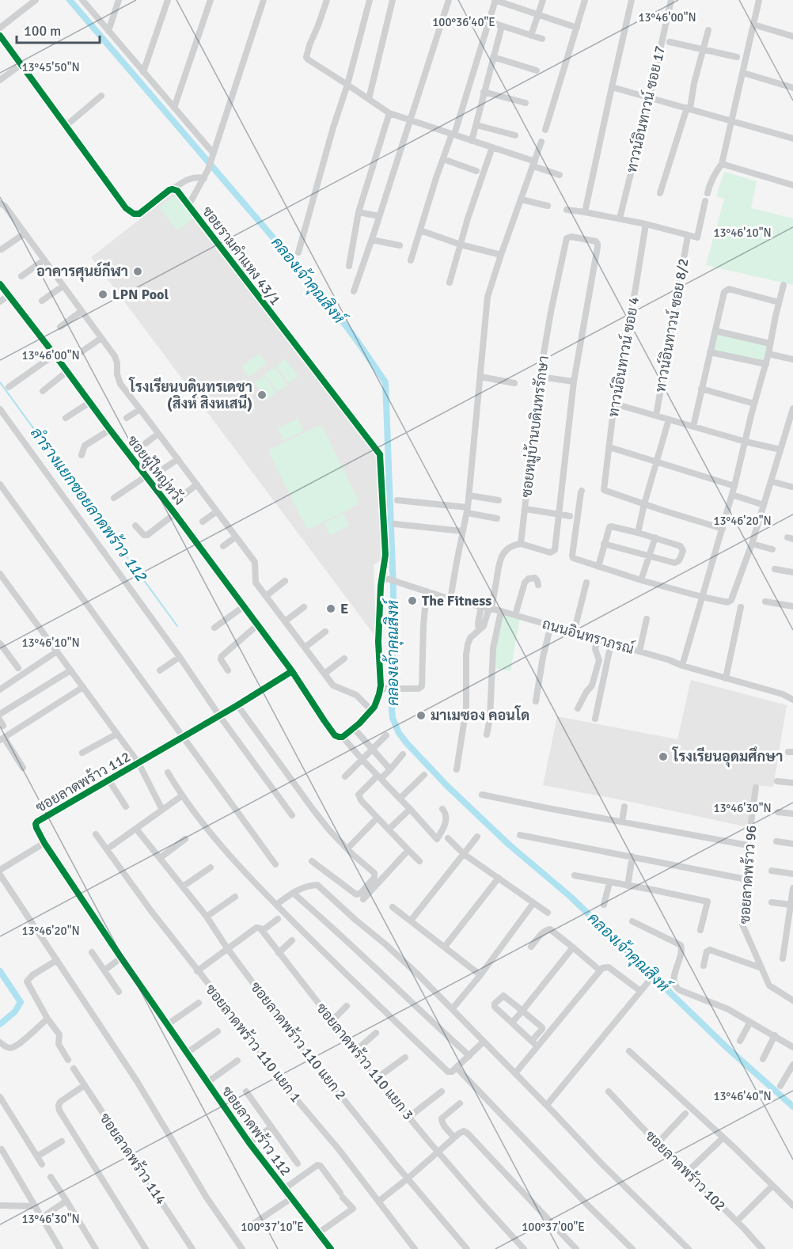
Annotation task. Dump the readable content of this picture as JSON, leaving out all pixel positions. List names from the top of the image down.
{
  "streets": {
    "street": [
      "ทาวน์อินทาวน์ ซอย 17",
      "ซอยรามคำแหง 43/1",
      "ทาวน์อินทาวน์ ซอย 8/2",
      "ทาวน์อินทาวน์ ซอย 4",
      "ซอยหมู่บ้านบดินทรรักษา",
      "ซอยผู้ใหญ่หวัง",
      "ถนนอินทราภรณ์",
      "ซอยลาดพร้าว 112",
      "ซอยลาดพร้าว 96",
      "ซอยลาดพร้าว 110 แยก 2",
      "ซอยลาดพร้าว 110 แยก 1",
      "ซอยลาดพร้าว 110 แยก 3",
      "ซอยลาดพร้าว 114",
      "ซอยลาดพร้าว 102"
    ]
  },
  "crossings": [
    ["ซอยรามคำแหง 43/1", "ถนนอินทราภรณ์"],
    ["ซอยผู้ใหญ่หวัง", "ซอยลาดพร้าว 112"]
  ],
  "water": ["คลองเจ้าคุณสิงห์", "ลำรางแยกซอยลาดพร้าว 112"],
  "places": [
    "อาคารศุนย์กีฬา",
    "LPN Pool",
    "โรงเรียนบดินทรเดชา (สิงห์ สิงหเสนี)",
    "The Fitness",
    "E",
    "มาเมซอง คอนโด",
    "โรงเรียนอุดมศึกษา"
  ],
  "scale_bar": "100 m",
  "coordinates": [
    "13°46'00\"N",
    "100°36'40\"E",
    "13°45'50\"N",
    "13°46'10\"N",
    "13°46'20\"N",
    "13°46'30\"N",
    "13°46'40\"N",
    "100°37'10\"E",
    "100°37'00\"E"
  ]
}
